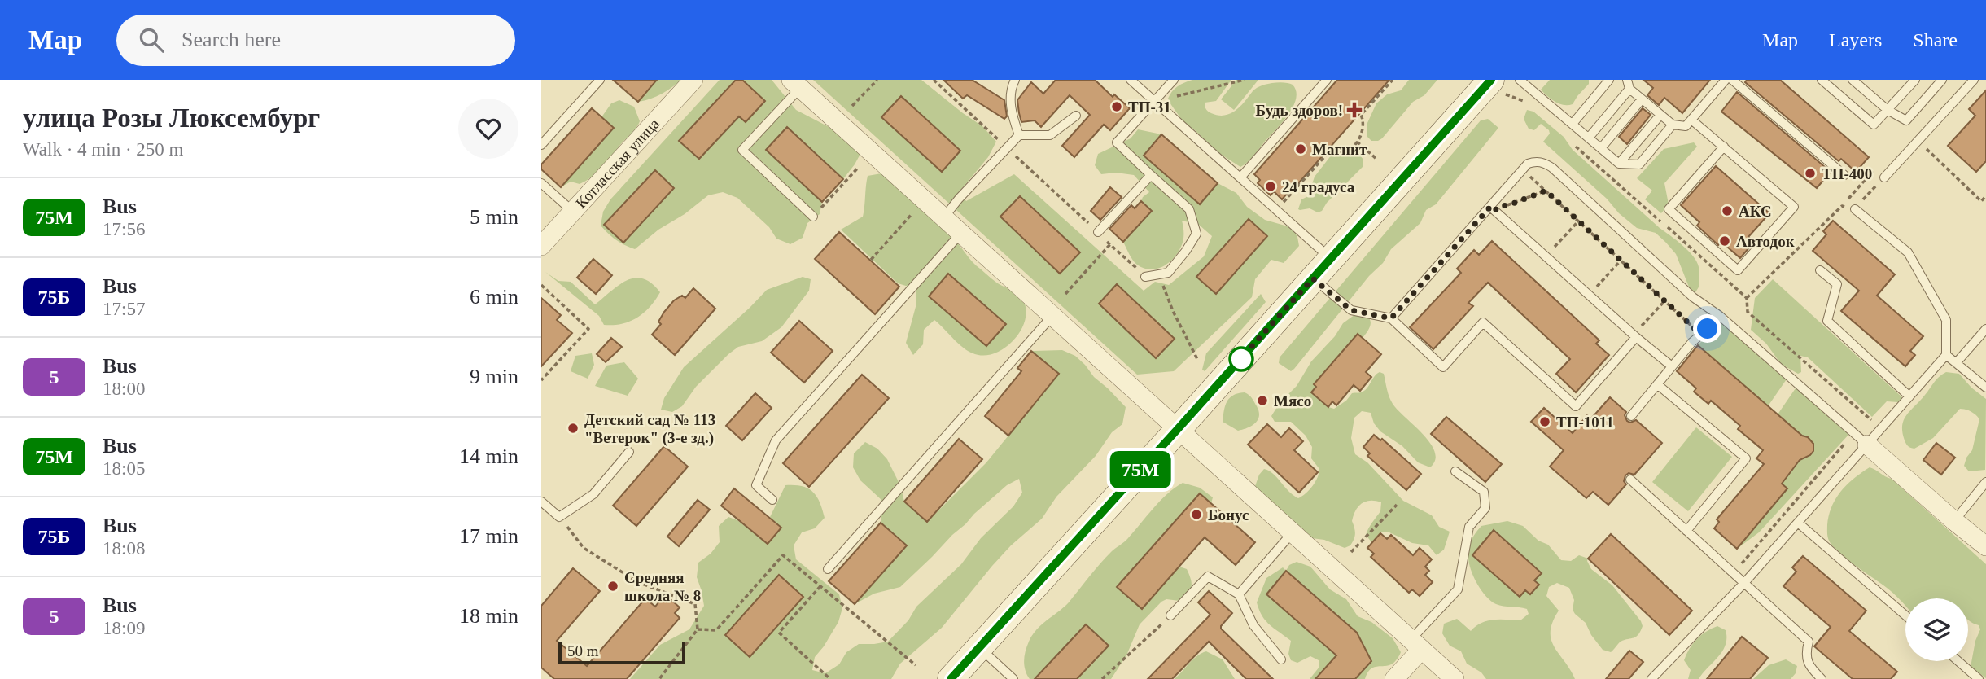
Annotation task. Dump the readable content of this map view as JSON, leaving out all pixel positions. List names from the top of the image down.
{
  "streets": {
    "street": ["Котласская улица"]
  },
  "places": {
    "other": [
      "ТП-31",
      "Магнит",
      "ТП-400",
      "24 градуса",
      "АКС",
      "Автодок",
      "Мясо",
      "ТП-1011",
      "Детский сад № 113 \"Ветерок\" (3-е зд.)",
      "Бонус",
      "Средняя школа № 8"
    ],
    "health": ["Будь здоров!"]
  },
  "lines": ["bus line 75М"],
  "scale_bar": "50 m",
  "page": {
    "header": "Map",
    "search": "Search here",
    "nav": ["Map", "Layers", "Share"],
    "heading": ["улица Розы Люксембург", "Walk · 4 min · 250 m"],
    "on_map": "75М",
    "list": [
      {
        "mark": "75М",
        "name": "Bus",
        "note": "17:56",
        "value": "5 min"
      },
      {
        "mark": "75Б",
        "name": "Bus",
        "note": "17:57",
        "value": "6 min"
      },
      {
        "mark": "5",
        "name": "Bus",
        "note": "18:00",
        "value": "9 min"
      },
      {
        "mark": "75М",
        "name": "Bus",
        "note": "18:05",
        "value": "14 min"
      },
      {
        "mark": "75Б",
        "name": "Bus",
        "note": "18:08",
        "value": "17 min"
      },
      {
        "mark": "5",
        "name": "Bus",
        "note": "18:09",
        "value": "18 min"
      }
    ],
    "scale": "50 m"
  }
}
